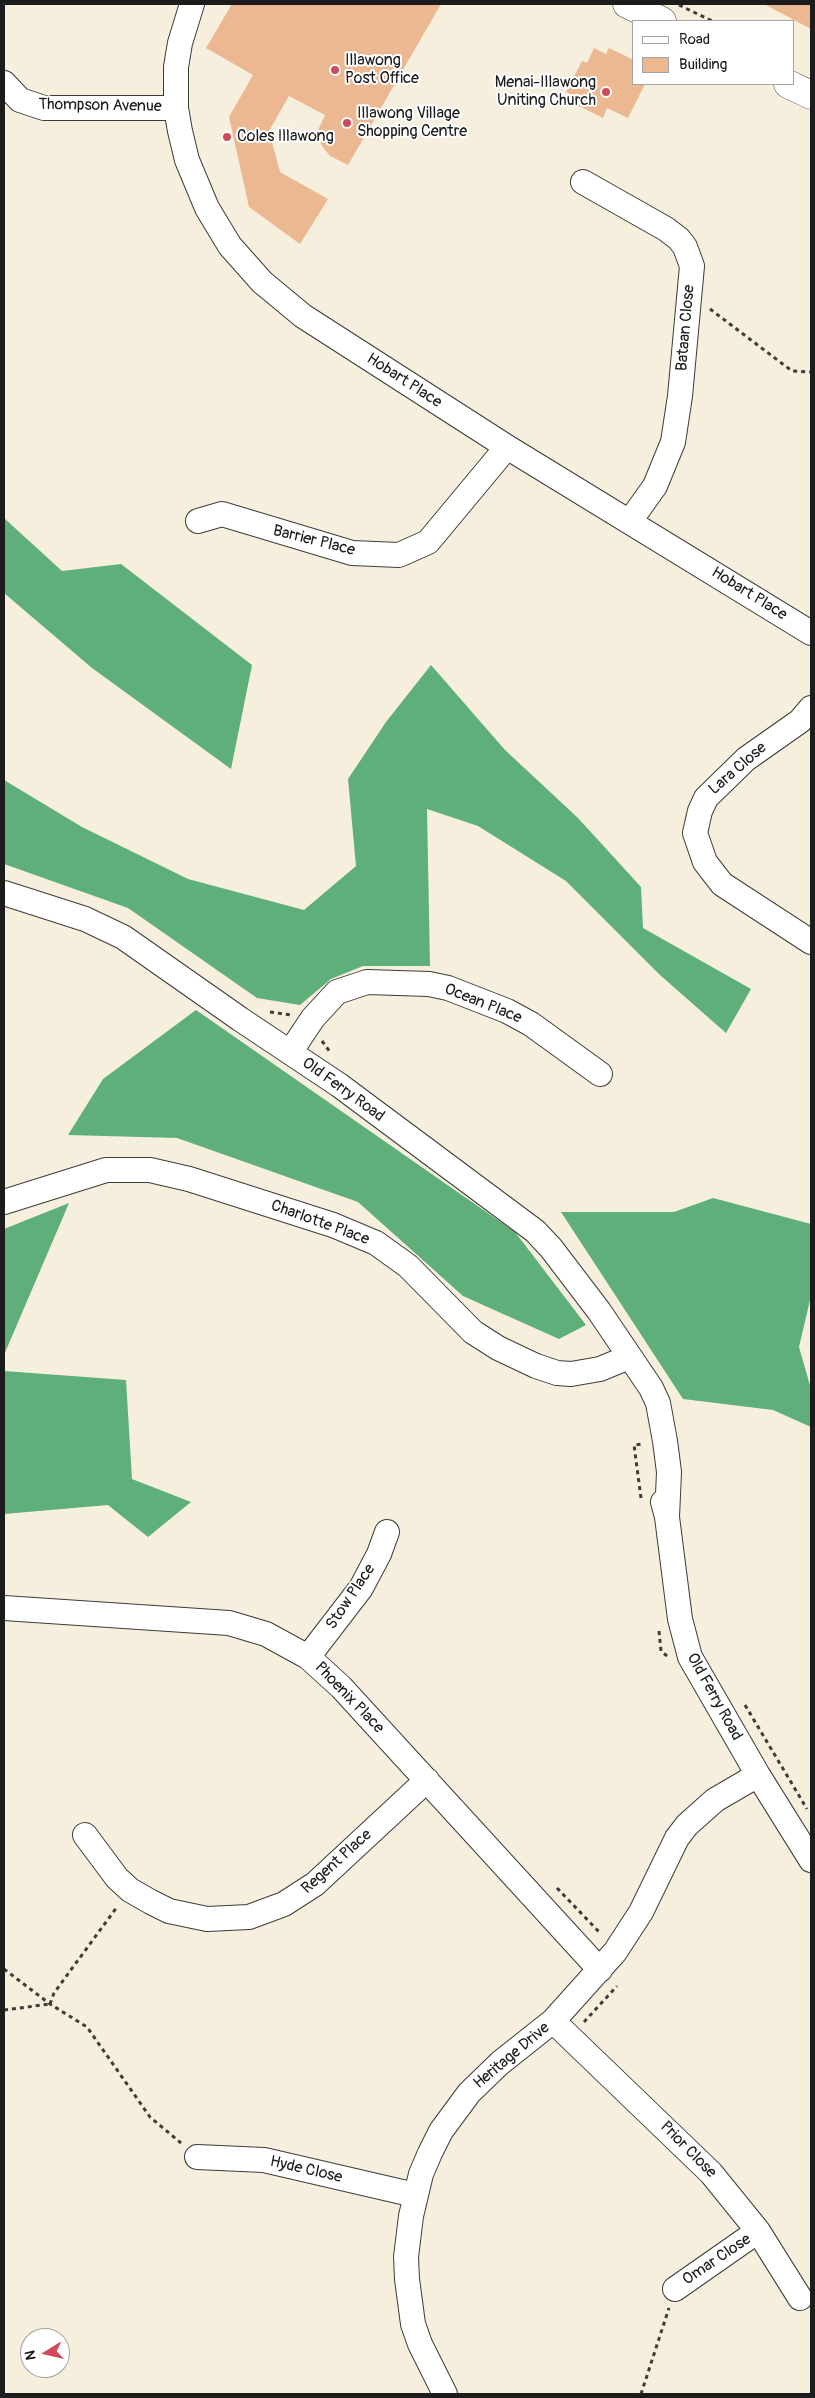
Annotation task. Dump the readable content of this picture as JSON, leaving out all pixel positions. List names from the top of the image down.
{
  "streets": {
    "street": [
      "Thompson Avenue",
      "Bataan Close",
      "Hobart Place",
      "Barrier Place",
      "Lara Close",
      "Ocean Place",
      "Old Ferry Road",
      "Charlotte Place",
      "Stow Place",
      "Phoenix Place",
      "Regent Place",
      "Heritage Drive",
      "Prior Close",
      "Hyde Close",
      "Omar Close"
    ]
  },
  "crossings": [
    ["Thompson Avenue", "Hobart Place"],
    ["Bataan Close", "Hobart Place"],
    ["Hobart Place", "Barrier Place"],
    ["Ocean Place", "Old Ferry Road"],
    ["Old Ferry Road", "Charlotte Place"],
    ["Old Ferry Road", "Heritage Drive"],
    ["Stow Place", "Phoenix Place"],
    ["Phoenix Place", "Regent Place"],
    ["Phoenix Place", "Heritage Drive"],
    ["Heritage Drive", "Prior Close"],
    ["Heritage Drive", "Hyde Close"],
    ["Prior Close", "Omar Close"]
  ],
  "places": [
    "Illawong Post Office",
    "Menai-Illawong Uniting Church",
    "Illawong Village Shopping Centre",
    "Coles Illawong"
  ],
  "legend": ["Road", "Building"],
  "north": "left"
}
